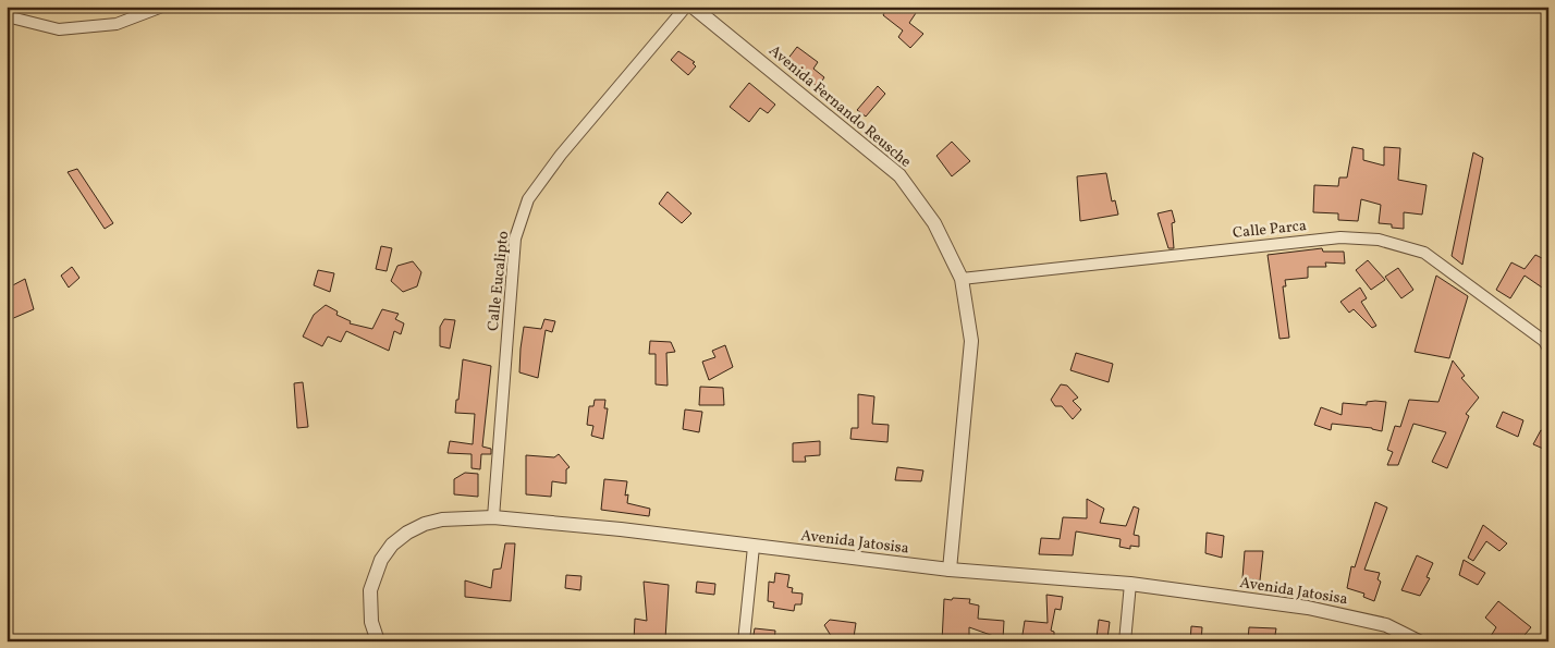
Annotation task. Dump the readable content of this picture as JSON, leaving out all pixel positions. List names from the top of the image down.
{
  "streets": {
    "street": [
      "Avenida Fernando Reusche",
      "Calle Parca",
      "Calle Eucalipto",
      "Avenida Jatosisa"
    ]
  },
  "crossings": [
    ["Avenida Fernando Reusche", "Calle Parca"],
    ["Avenida Fernando Reusche", "Avenida Jatosisa"],
    ["Calle Eucalipto", "Avenida Jatosisa"]
  ]
}
